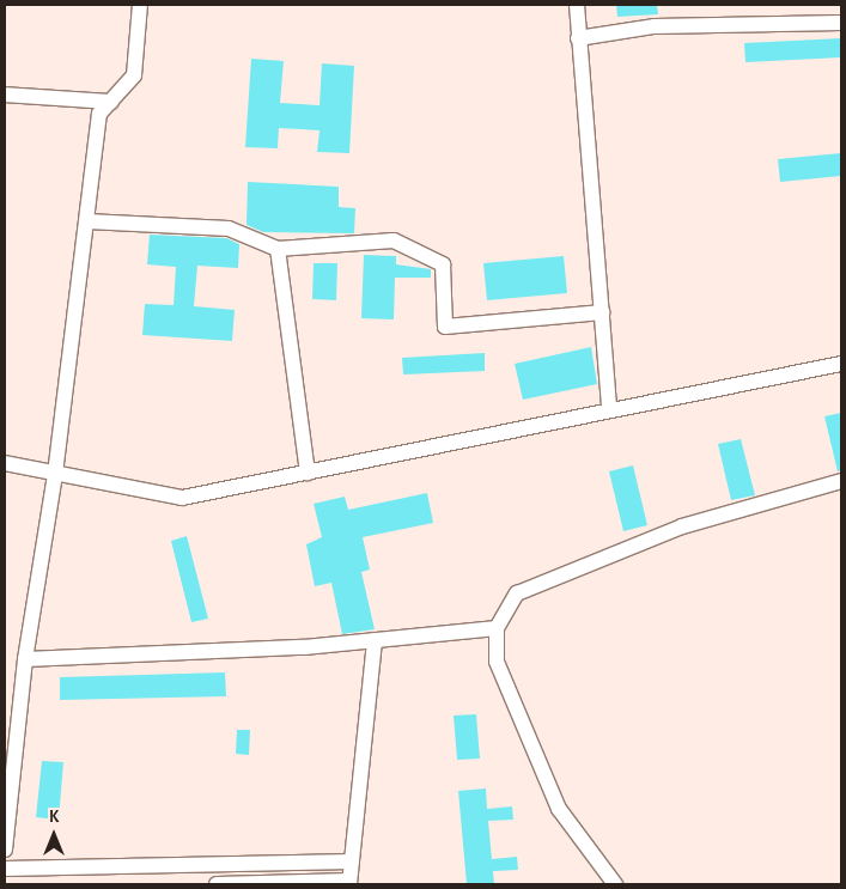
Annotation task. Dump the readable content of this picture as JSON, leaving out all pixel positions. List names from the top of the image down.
{
  "north": "top"
}
